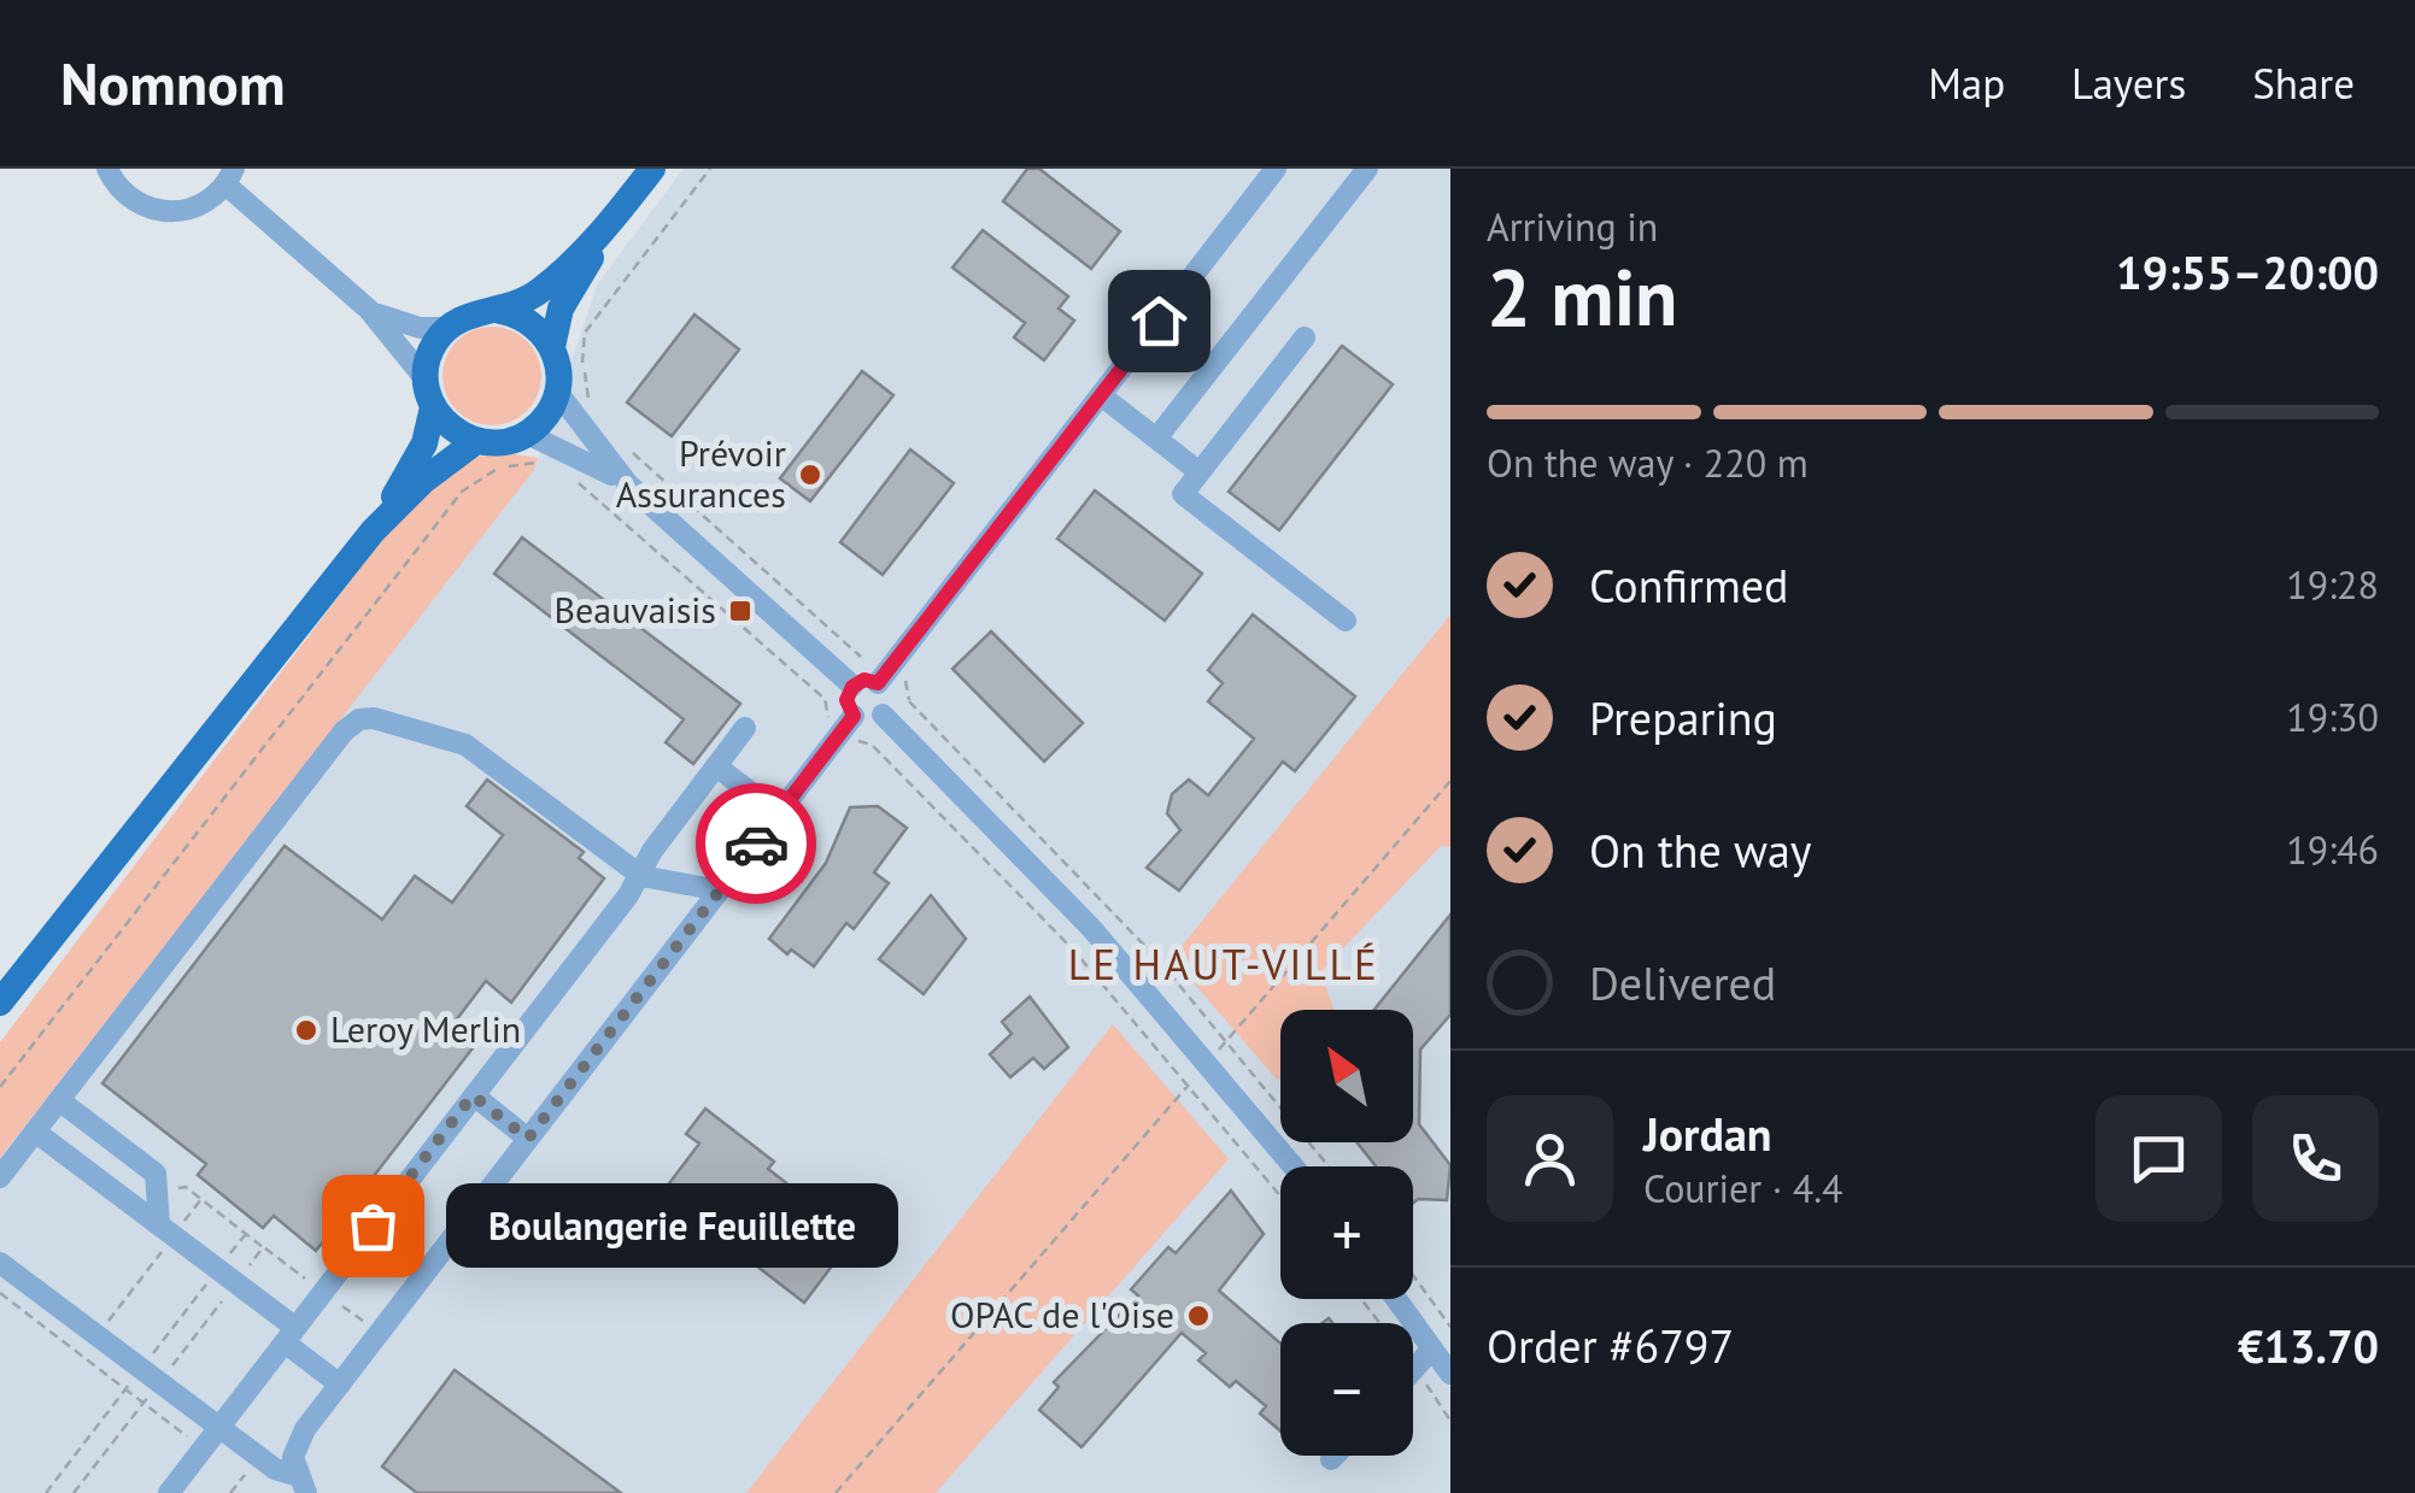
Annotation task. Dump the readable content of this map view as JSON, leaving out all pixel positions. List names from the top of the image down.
{
  "districts": ["LE HAUT-VILLÉ"],
  "places": {
    "other": [
      "Prévoir Assurances",
      "Leroy Merlin",
      "Boulangerie Feuillette",
      "OPAC de l'Oise"
    ],
    "transit": ["Beauvaisis"]
  },
  "north": "top left",
  "page": {
    "header": "Nomnom",
    "nav": ["Map", "Layers", "Share"],
    "heading": ["2 min", "Arriving in", "19:55–20:00"],
    "panel": [
      "Jordan",
      "Courier · 4.4",
      "Order #6797",
      "€13.70"
    ],
    "bar": "On the way · 220 m",
    "list": [
      ["Confirmed", "19:28"],
      ["Preparing", "19:30"],
      ["On the way", "19:46"],
      "Delivered"
    ],
    "map_buttons": ["+", "−"],
    "bubble": "Boulangerie Feuillette"
  }
}
